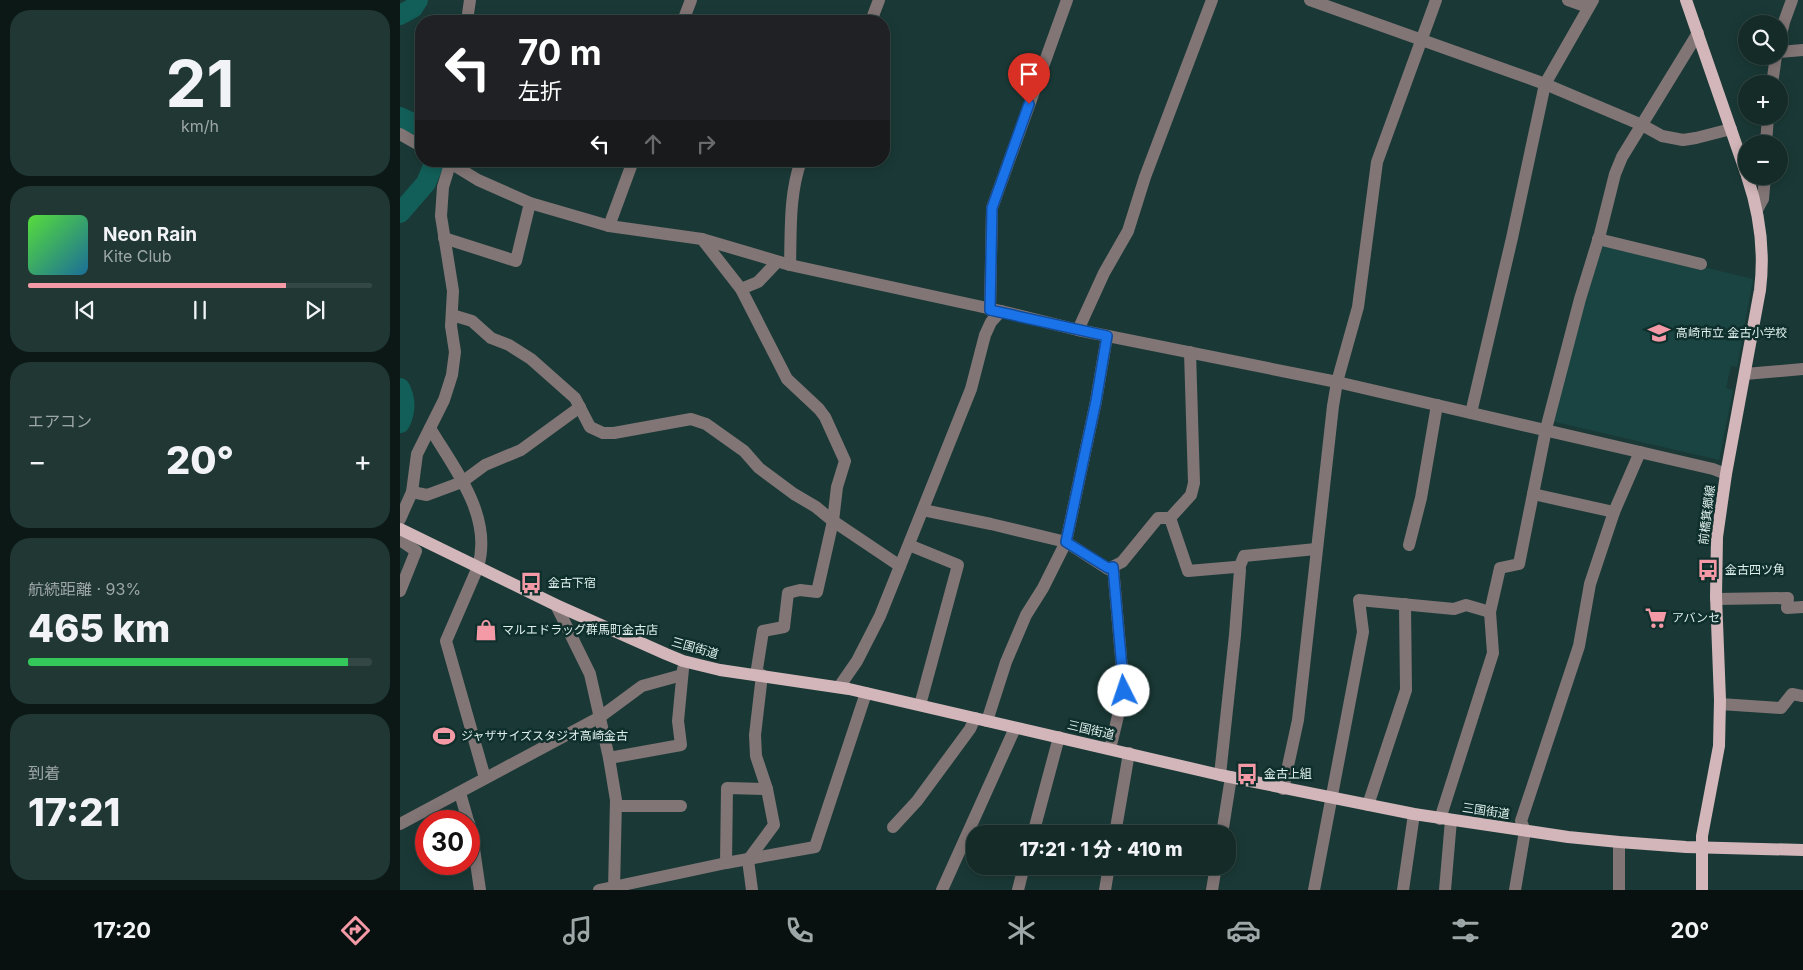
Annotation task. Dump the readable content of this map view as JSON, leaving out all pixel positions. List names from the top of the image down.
{
  "streets": {
    "main road": ["前橋箕郷線", "三国街道"]
  },
  "crossings": [
    ["前橋箕郷線", "三国街道"]
  ],
  "places": {
    "school or university": ["高崎市立 金古小学校"],
    "bus stop": ["金古四ツ角", "金古下宿", "金古上組"],
    "supermarket": ["アバンセ"],
    "shop": ["マルエドラッグ群馬町金古店"],
    "sports": ["ジャザサイズスタジオ高崎金古"]
  },
  "page": {
    "tile": [
      ["21", "km/h"],
      "エアコン",
      ["航続距離 · 93%", "465 km"],
      ["到着", "17:21"]
    ],
    "map_buttons": ["+", "−"],
    "turn": ["70 m", "左折"],
    "song": ["Neon Rain", "Kite Club"],
    "heat": ["−", "20°", "+"],
    "limit": "30",
    "trip": "17:21 · 1 分 · 410 m",
    "tabs": ["17:20", "20°"]
  }
}
